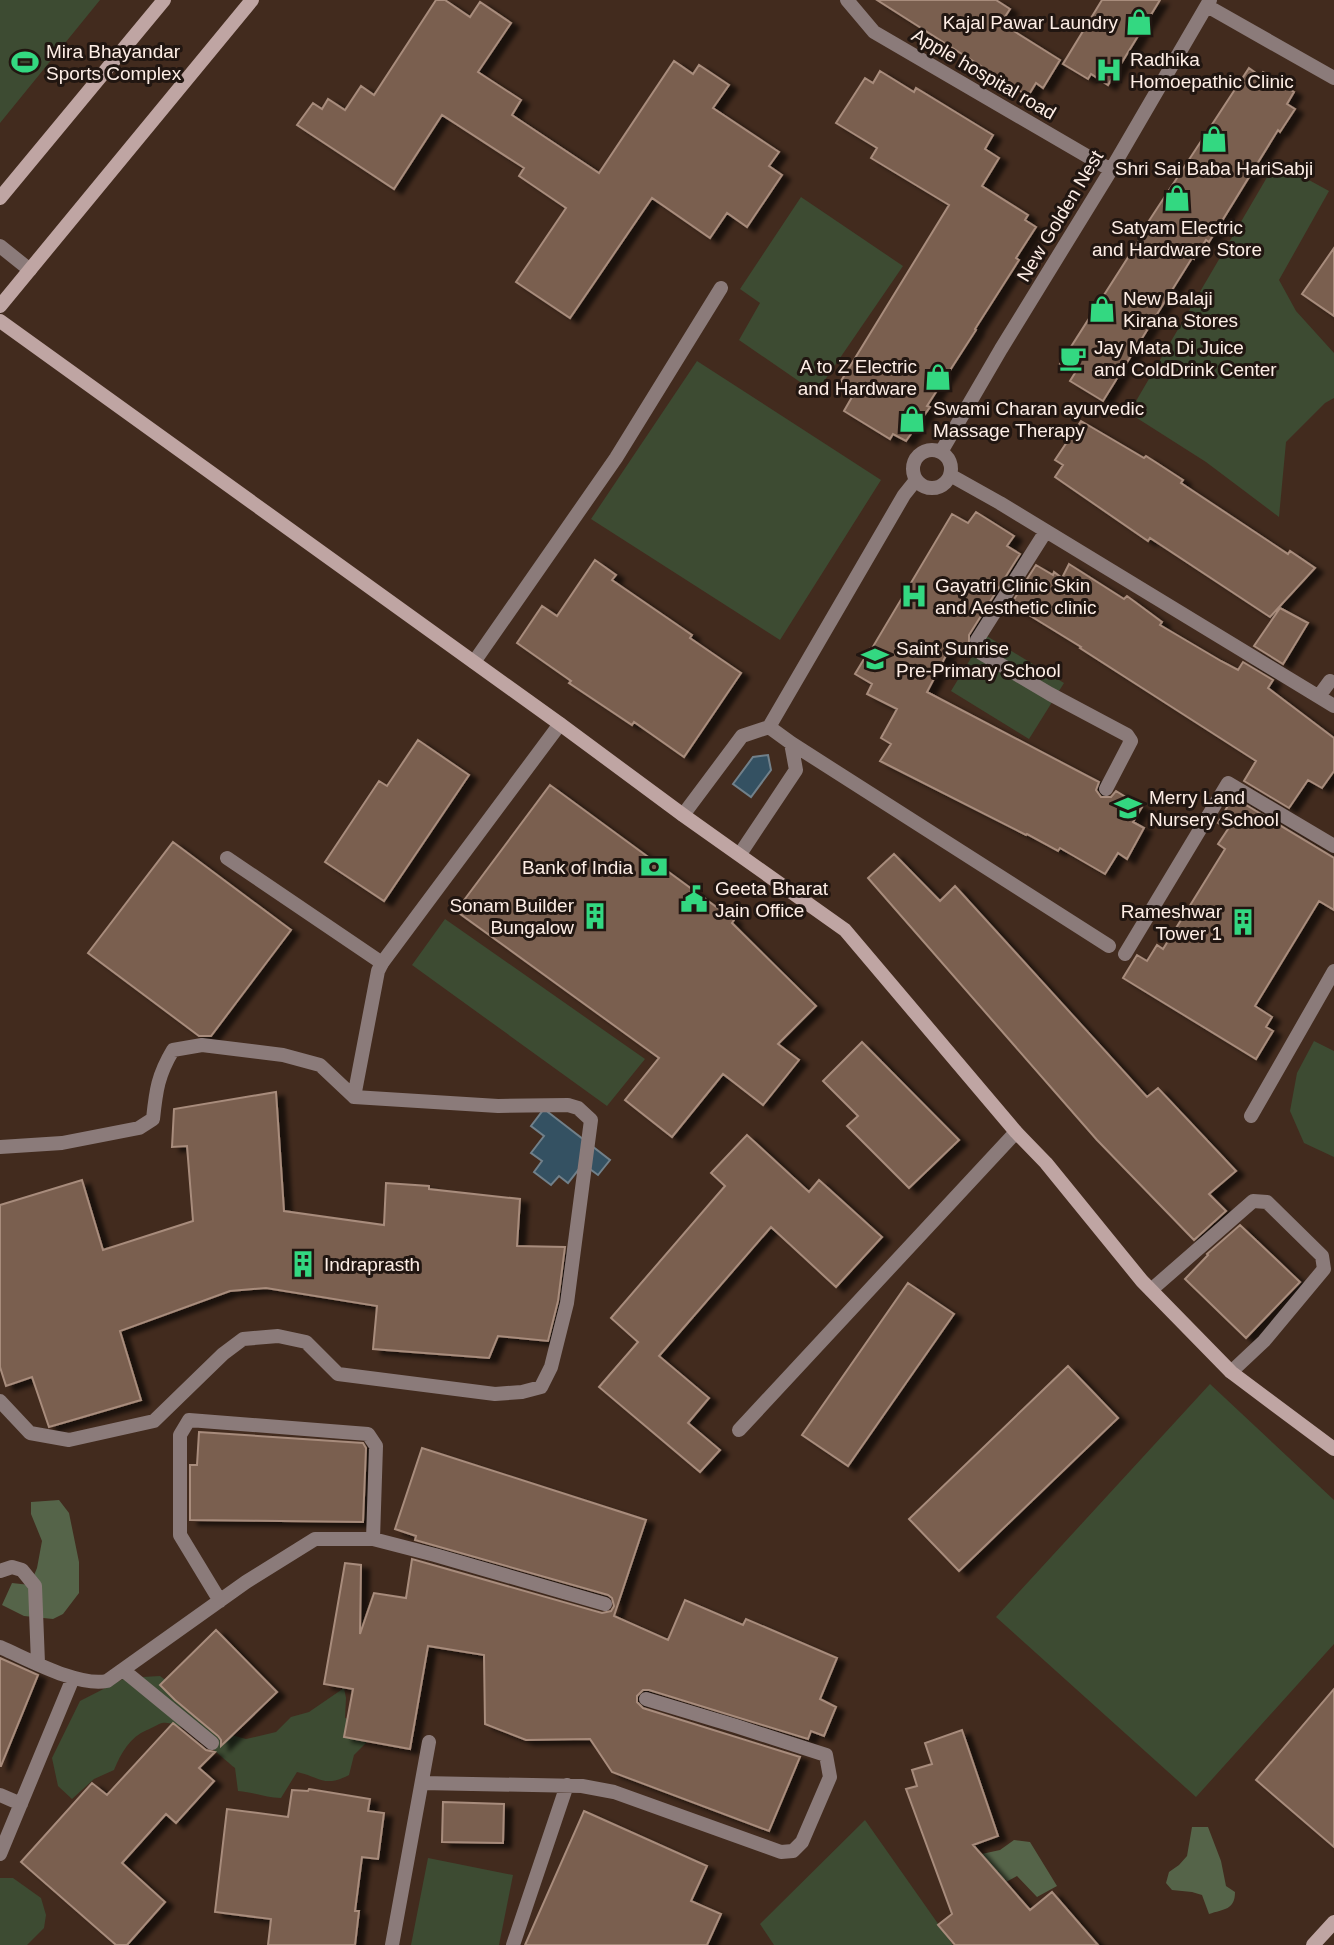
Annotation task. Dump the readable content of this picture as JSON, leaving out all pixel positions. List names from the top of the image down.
{
  "streets": {
    "street": ["Apple hospital road", "New Golden Nest"]
  },
  "crossings": [
    ["Apple hospital road", "New Golden Nest"]
  ],
  "places": {
    "shop": [
      "Kajal Pawar Laundry",
      "Shri Sai Baba HariSabji",
      "Satyam Electric and Hardware Store",
      "New Balaji Kirana Stores",
      "A to Z Electric and Hardware",
      "Swami Charan ayurvedic Massage Therapy"
    ],
    "sports": ["Mira Bhayandar Sports Complex"],
    "hospital": ["Radhika Homoepathic Clinic", "Gayatri Clinic Skin and Aesthetic clinic"],
    "cafe": ["Jay Mata Di Juice and ColdDrink Center"],
    "school or university": ["Saint Sunrise Pre-Primary School", "Merry Land Nursery School"],
    "bank": ["Bank of India"],
    "public building": ["Geeta Bharat Jain Office"],
    "building": ["Sonam Builder Bungalow", "Rameshwar Tower 1", "Indraprasth"]
  }
}
